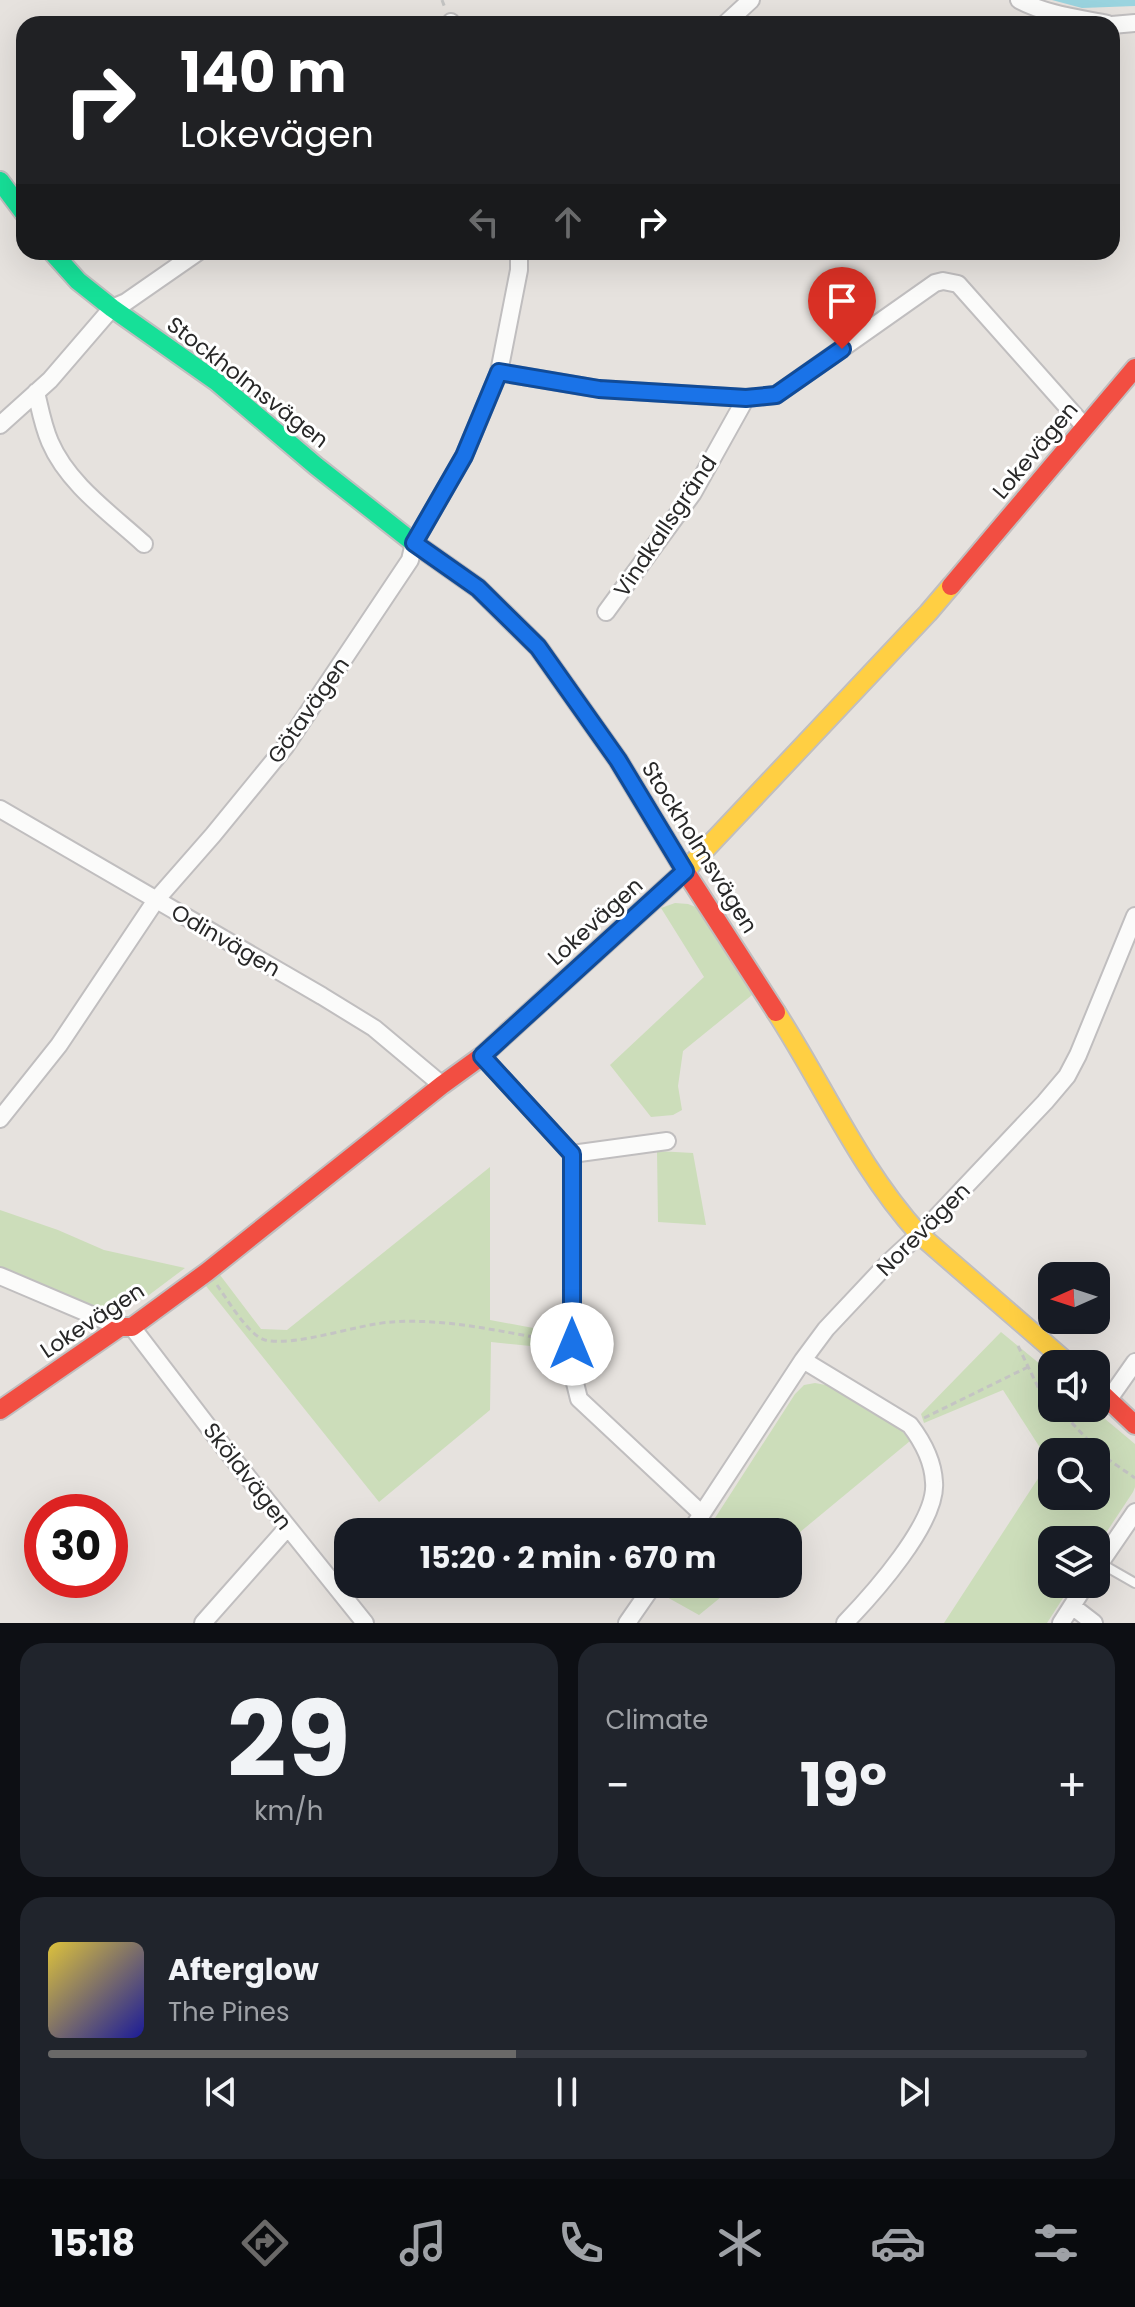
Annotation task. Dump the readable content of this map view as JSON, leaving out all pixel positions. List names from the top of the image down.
{
  "streets": {
    "street": [
      "Stockholmsvägen",
      "Lokevägen",
      "Vindkallsgränd",
      "Götavägen",
      "Odinvägen",
      "Norevägen",
      "Sköldvägen"
    ]
  },
  "crossings": [
    ["Stockholmsvägen", "Lokevägen"],
    ["Stockholmsvägen", "Götavägen"],
    ["Stockholmsvägen", "Norevägen"],
    ["Lokevägen", "Odinvägen"],
    ["Lokevägen", "Sköldvägen"],
    ["Götavägen", "Odinvägen"]
  ],
  "north": "left",
  "page": {
    "turn": ["140 m", "Lokevägen"],
    "limit": "30",
    "trip": "15:20 · 2 min · 670 m",
    "tile": [
      ["29", "km/h"],
      "Climate"
    ],
    "heat": ["−", "19°", "+"],
    "song": ["Afterglow", "The Pines"],
    "tabs": "15:18"
  }
}
